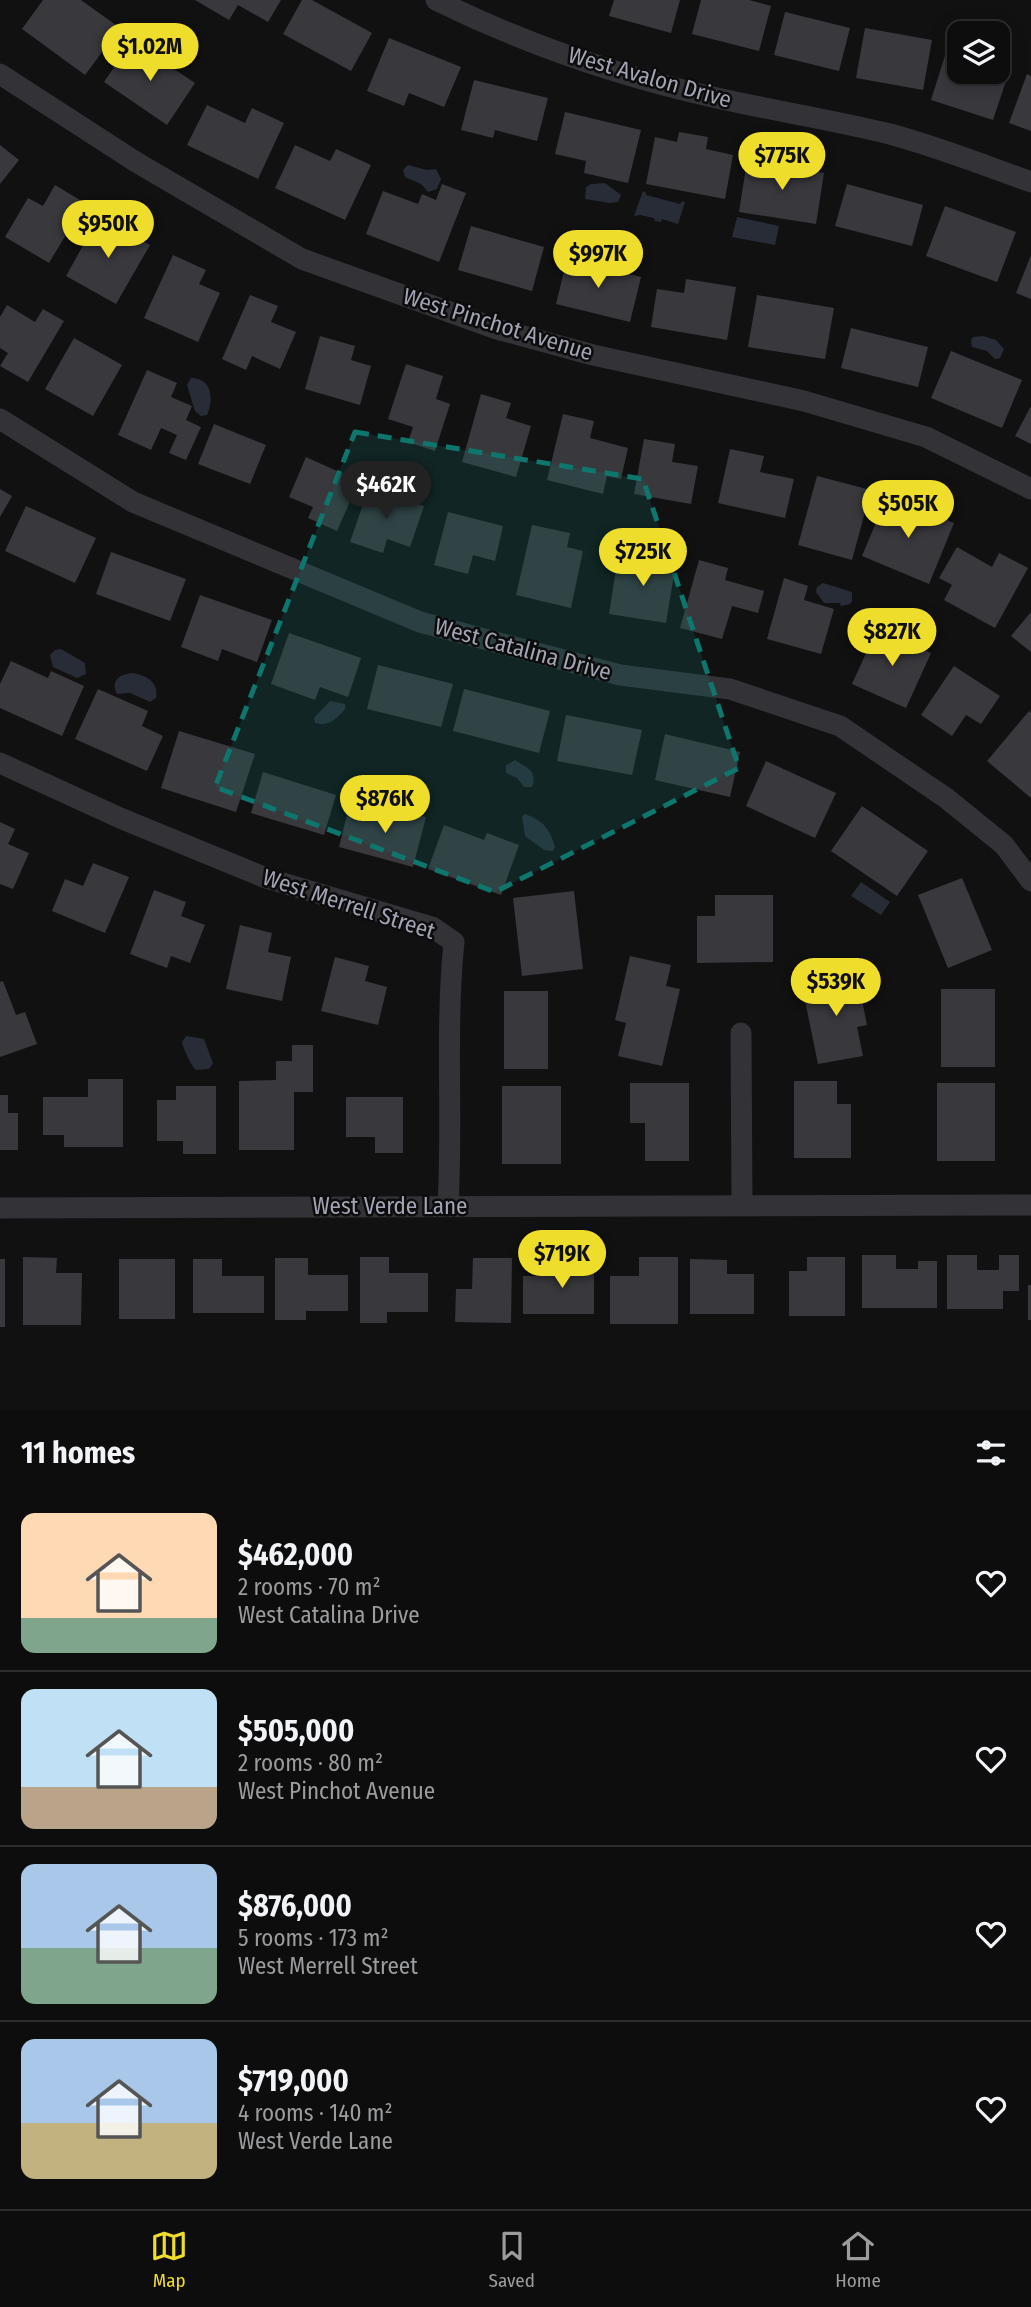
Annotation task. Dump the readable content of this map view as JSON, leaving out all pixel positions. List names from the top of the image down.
{
  "streets": {
    "street": [
      "West Avalon Drive",
      "West Pinchot Avenue",
      "West Catalina Drive",
      "West Merrell Street",
      "West Verde Lane"
    ]
  },
  "crossings": [
    ["West Merrell Street", "West Verde Lane"]
  ],
  "page": {
    "price": [
      "$1.02M",
      "$775K",
      "$950K",
      "$997K",
      "$462K",
      "$505K",
      "$725K",
      "$827K",
      "$876K",
      "$539K",
      "$719K"
    ],
    "heading": "11 homes",
    "list": [
      {
        "name": "$462,000",
        "note": "2 rooms · 70 m² · West Catalina Drive"
      },
      {
        "name": "$505,000",
        "note": "2 rooms · 80 m² · West Pinchot Avenue"
      },
      {
        "name": "$876,000",
        "note": "5 rooms · 173 m² · West Merrell Street"
      },
      {
        "name": "$719,000",
        "note": "4 rooms · 140 m² · West Verde Lane"
      }
    ],
    "tabs": ["Map", "Saved", "Home"]
  }
}
